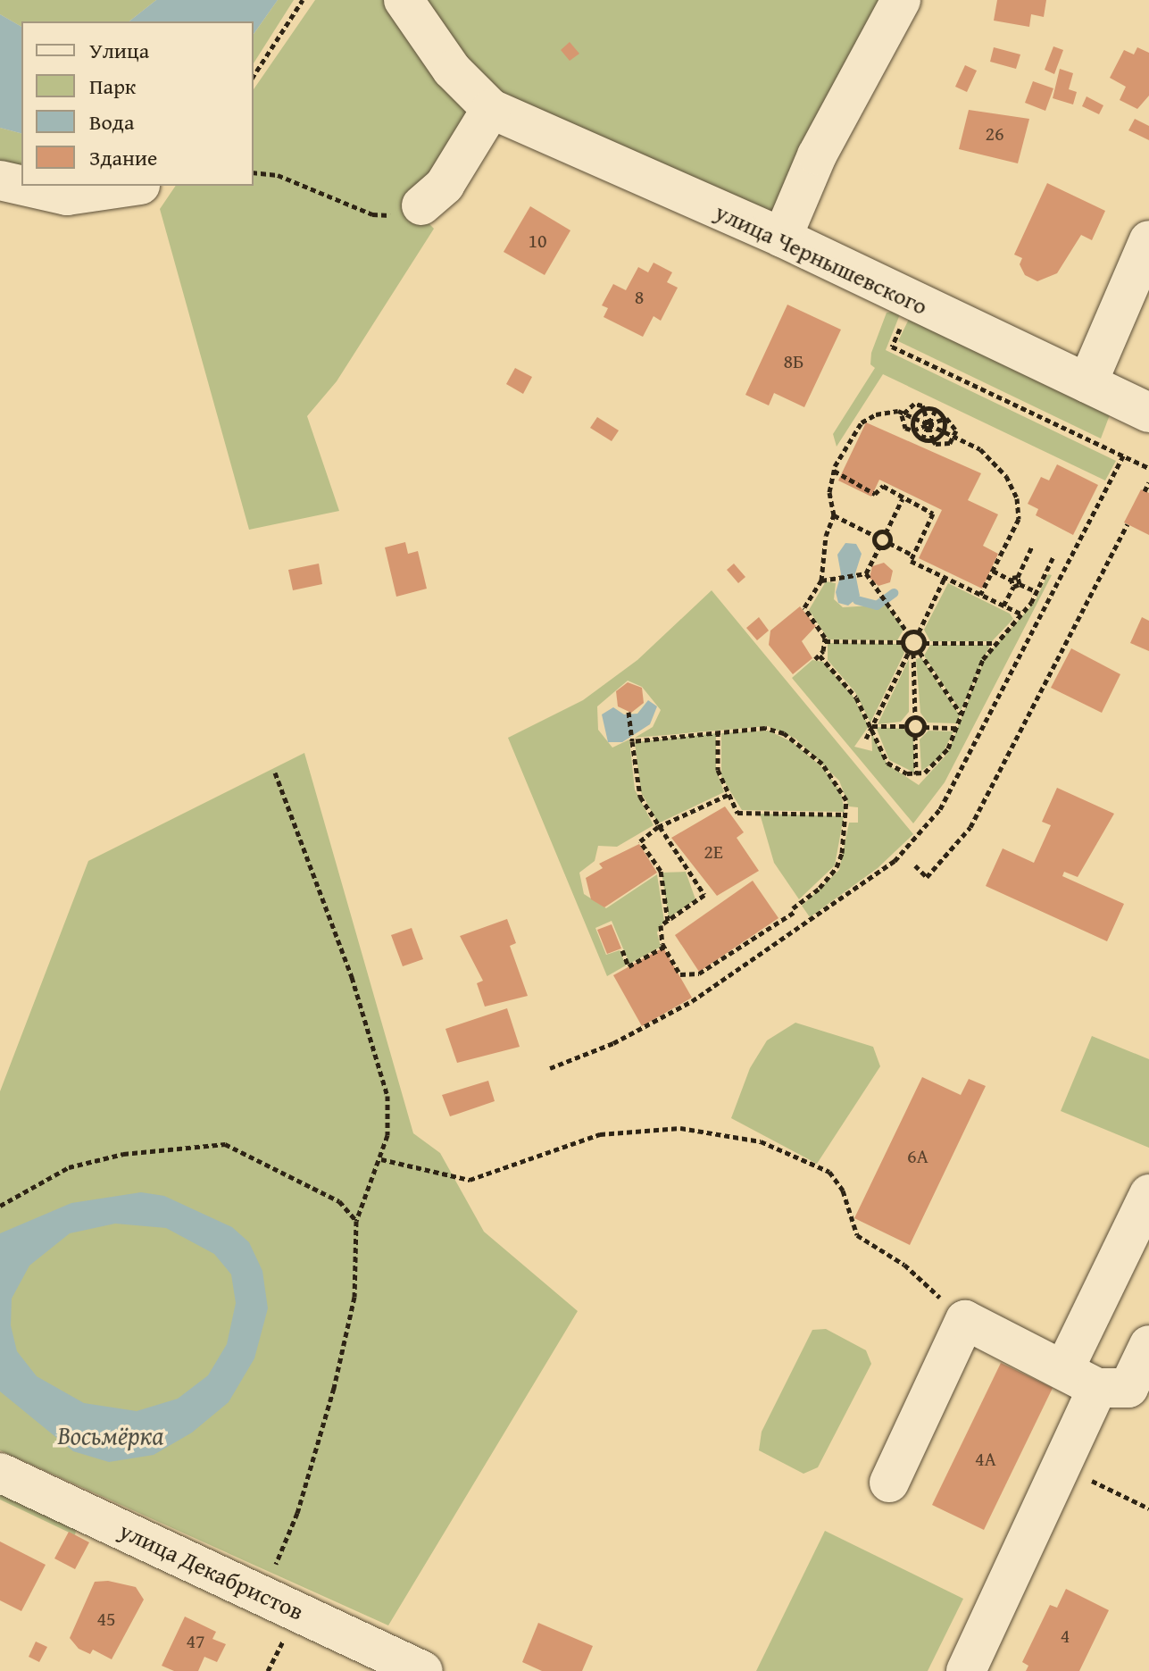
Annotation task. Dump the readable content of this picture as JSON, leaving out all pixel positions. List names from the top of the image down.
{
  "streets": {
    "street": ["улица Чернышевского", "улица Декабристов"]
  },
  "water": ["Восьмёрка"],
  "house_numbers": [
    "26",
    "10",
    "8",
    "8Б",
    "2Е",
    "6А",
    "4А",
    "45",
    "4",
    "47"
  ],
  "legend": [
    "Улица",
    "Парк",
    "Вода",
    "Здание"
  ]
}
